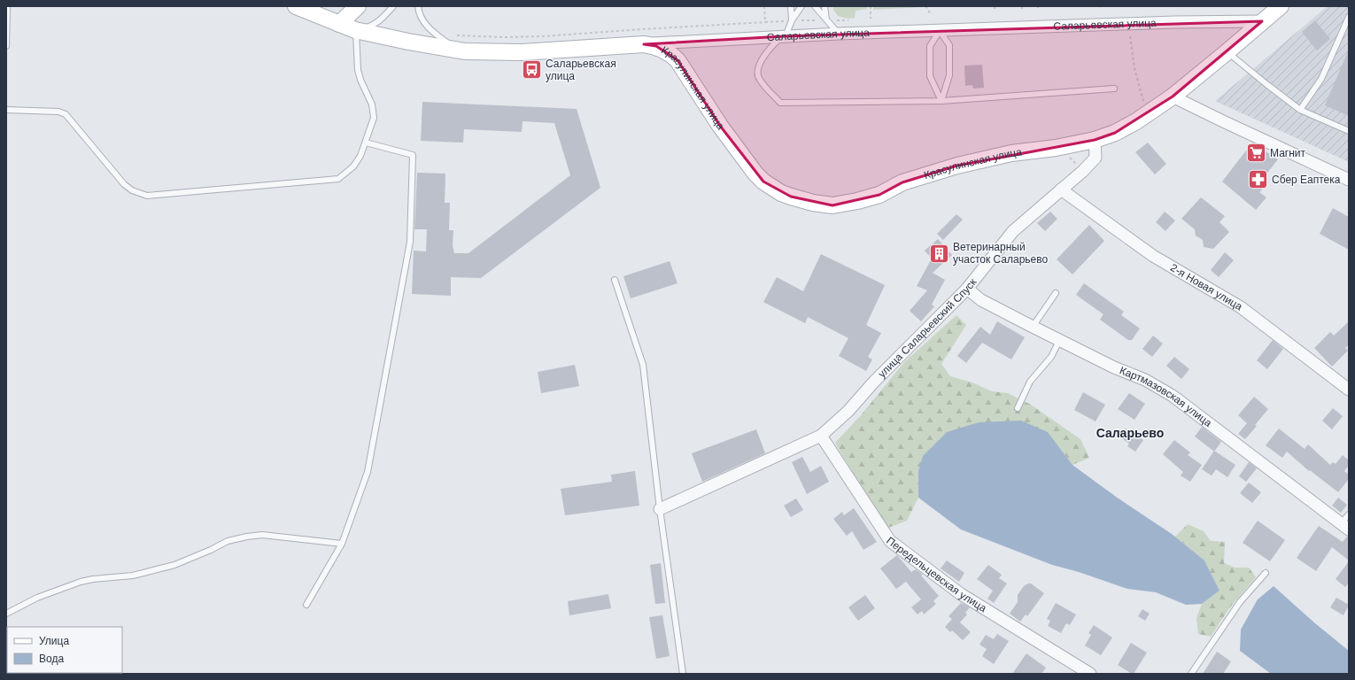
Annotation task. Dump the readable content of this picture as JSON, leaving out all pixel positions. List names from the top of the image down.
{
  "streets": {
    "street": [
      "Саларьевская улица",
      "Красулинская улица",
      "2-я Новая улица",
      "улица Саларьевский Спуск",
      "Картмазовская улица",
      "Передельцевская улица"
    ]
  },
  "crossings": [
    ["Саларьевская улица", "Красулинская улица"],
    ["Красулинская улица", "улица Саларьевский Спуск"],
    ["2-я Новая улица", "улица Саларьевский Спуск"],
    ["улица Саларьевский Спуск", "Картмазовская улица"],
    ["улица Саларьевский Спуск", "Передельцевская улица"]
  ],
  "districts": ["Саларьево"],
  "places": {
    "bus stop": ["Саларьевская улица"],
    "supermarket": ["Магнит"],
    "pharmacy": ["Сбер Еаптека"],
    "building": ["Ветеринарный участок Саларьево"]
  },
  "legend": ["Улица", "Вода"]
}
